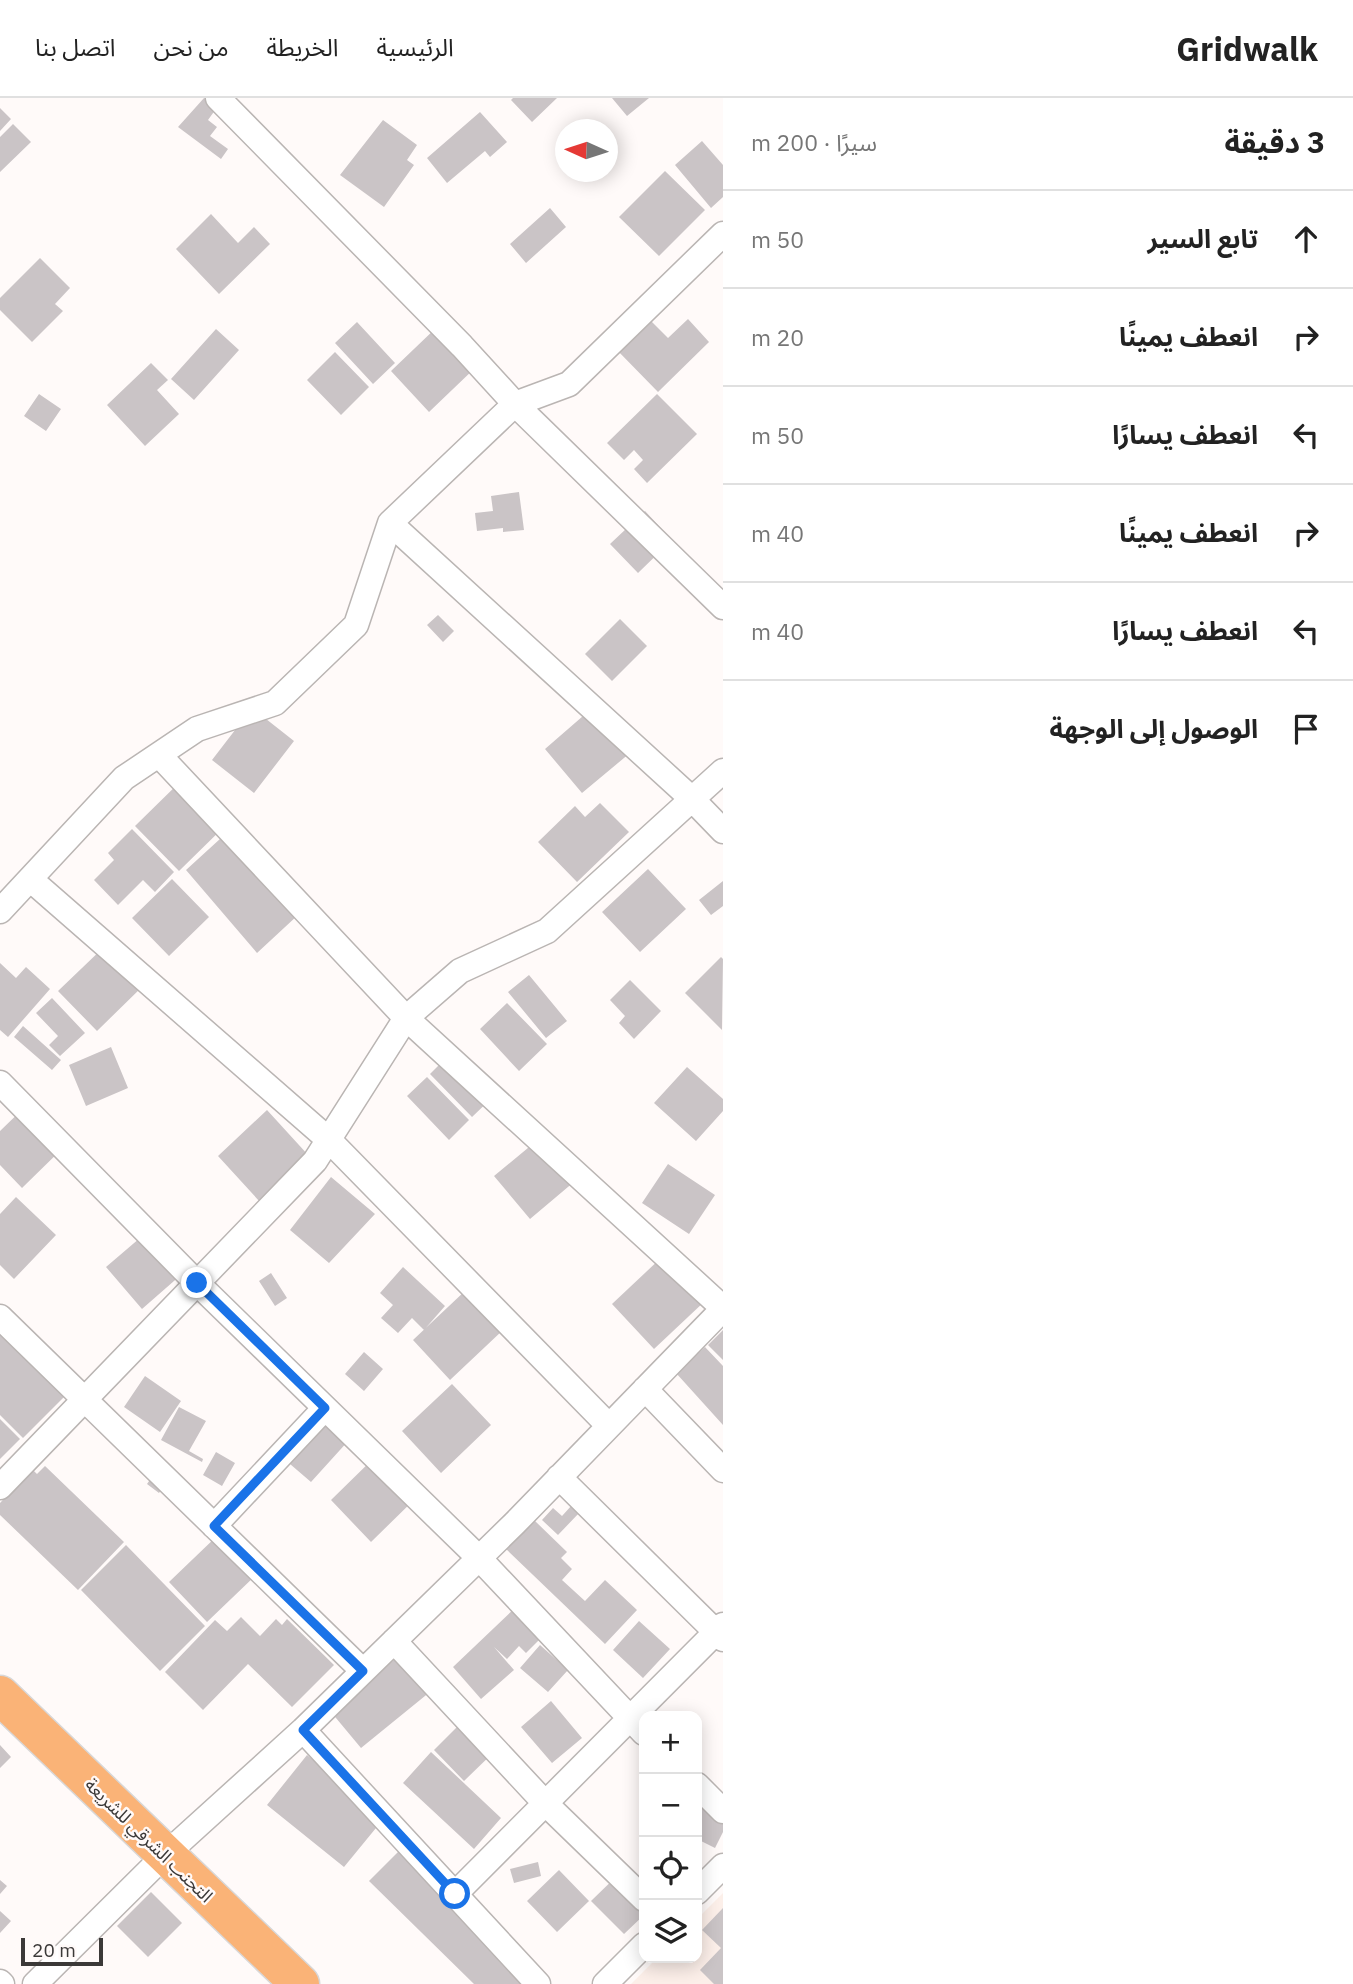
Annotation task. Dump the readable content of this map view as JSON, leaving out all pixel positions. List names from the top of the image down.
{
  "streets": {
    "main road": ["التجنب الشرقي للشريعة"]
  },
  "scale_bar": "20 m",
  "north": "left",
  "page": {
    "header": "Gridwalk",
    "nav": [
      "الرئيسية",
      "الخريطة",
      "من نحن",
      "اتصل بنا"
    ],
    "heading": ["3 دقيقة", "سيرًا · 200 m"],
    "list": [
      ["تابع السير", "50 m"],
      ["انعطف يمينًا", "20 m"],
      ["انعطف يسارًا", "50 m"],
      ["انعطف يمينًا", "40 m"],
      ["انعطف يسارًا", "40 m"],
      "الوصول إلى الوجهة"
    ],
    "map_buttons": ["+", "−"],
    "scale": "20 m"
  }
}
